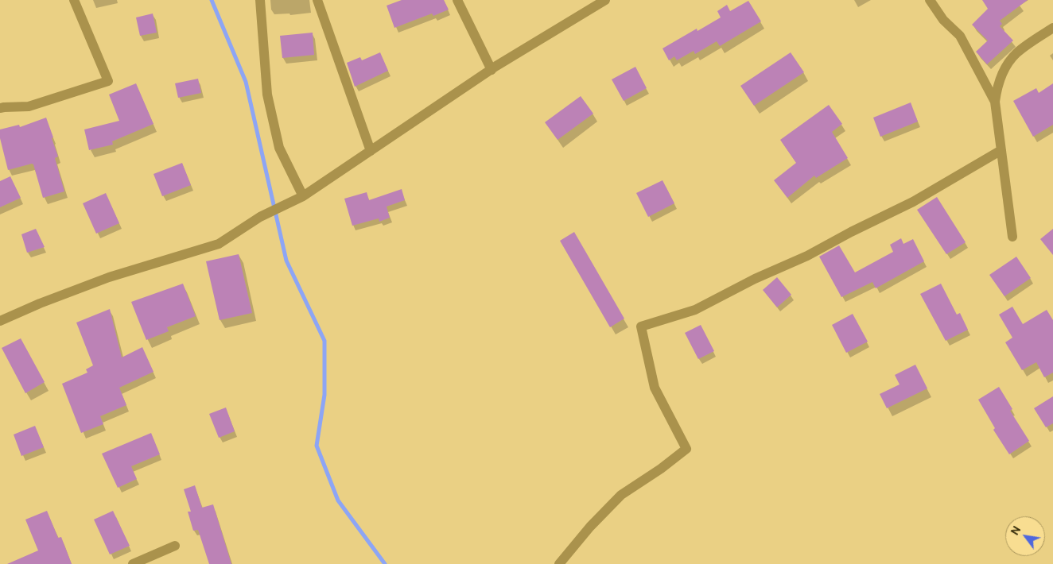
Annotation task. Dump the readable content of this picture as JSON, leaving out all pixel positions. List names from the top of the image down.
{
  "north": "top left"
}
